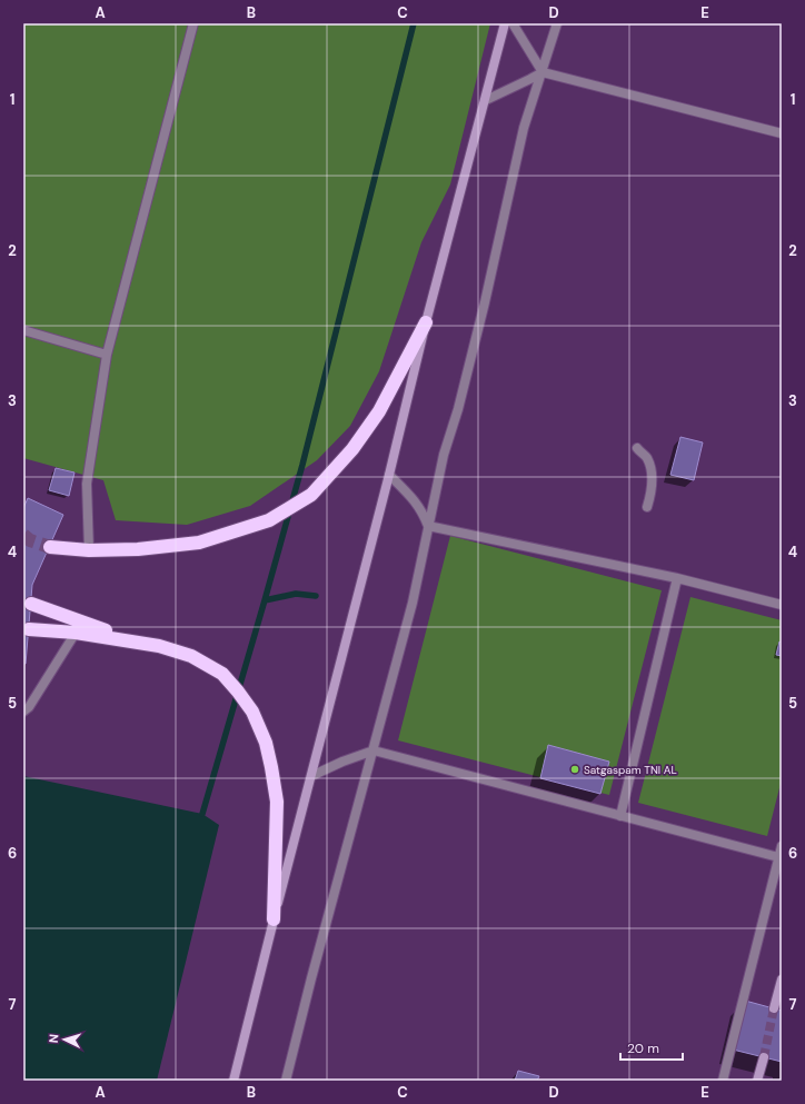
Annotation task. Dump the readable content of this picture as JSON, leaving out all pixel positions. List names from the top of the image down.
{
  "places": ["Satgaspam TNI AL"],
  "scale_bar": "20 m",
  "north": "left",
  "grid": {
    "columns": [
      "A",
      "B",
      "C",
      "D",
      "E"
    ],
    "rows": [
      "1",
      "2",
      "3",
      "4",
      "5",
      "6",
      "7"
    ]
  }
}
